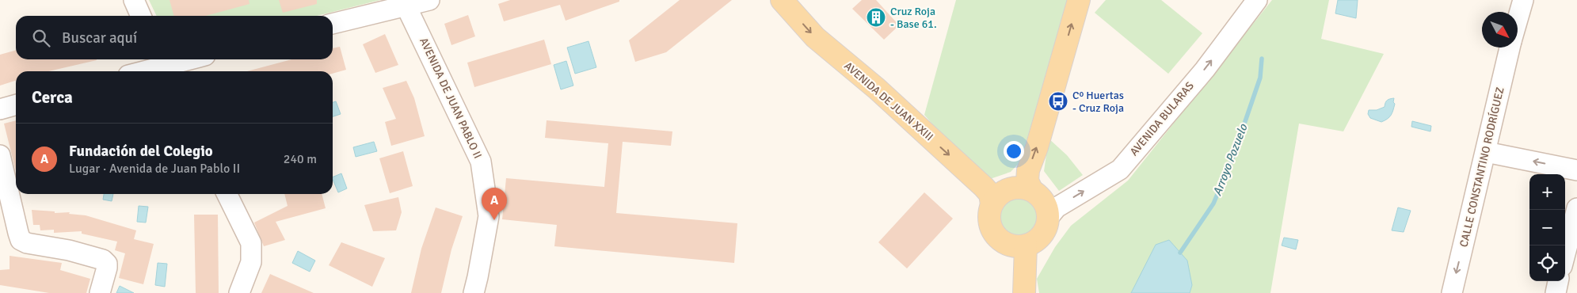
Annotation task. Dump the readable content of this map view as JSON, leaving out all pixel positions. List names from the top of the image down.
{
  "streets": {
    "main road": ["AVENIDA DE JUAN XXIII"],
    "street": ["AVENIDA DE JUAN PABLO II", "AVENIDA BULARAS", "CALLE CONSTANTINO RODRÍGUEZ"]
  },
  "crossings": [
    ["AVENIDA DE JUAN XXIII", "AVENIDA BULARAS"]
  ],
  "one_way": ["AVENIDA DE JUAN XXIII", "AVENIDA BULARAS"],
  "water": ["Arroyo Pozuelo"],
  "places": {
    "building": ["Cruz Roja - Base 61."],
    "bus stop": ["Cº Huertas - Cruz Roja"]
  },
  "north": "bottom right",
  "page": {
    "search": "Buscar aquí",
    "heading": "Cerca",
    "list": [
      {
        "mark": "A",
        "name": "Fundación del Colegio",
        "note": "Lugar · Avenida de Juan Pablo II",
        "value": "240 m"
      }
    ],
    "map_buttons": ["+", "−"],
    "pins": "A"
  }
}
